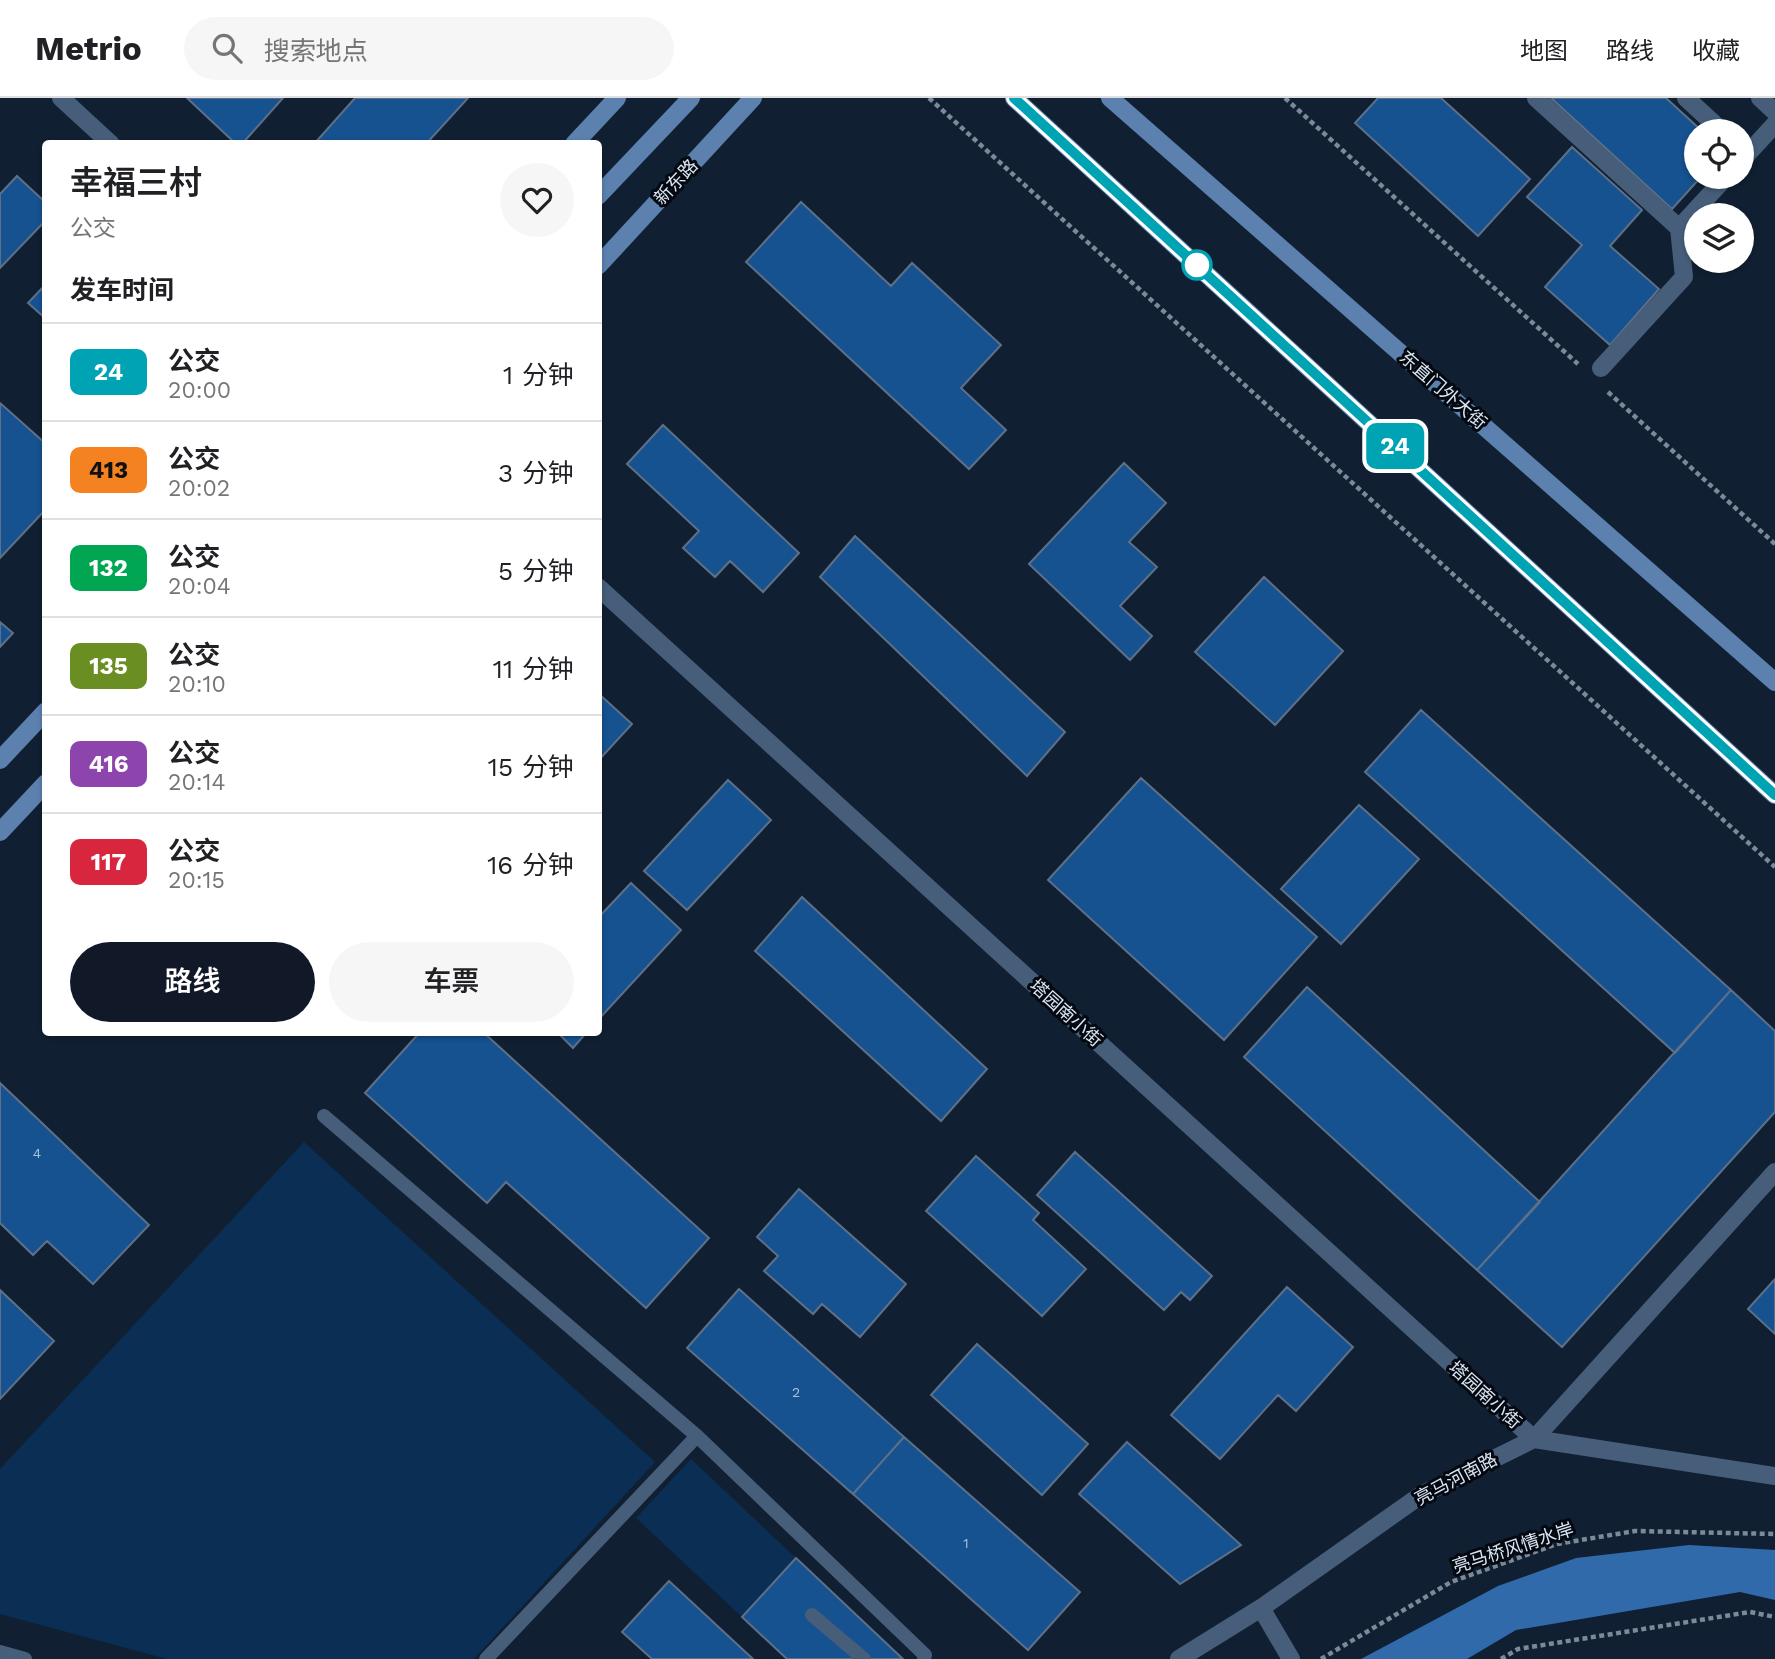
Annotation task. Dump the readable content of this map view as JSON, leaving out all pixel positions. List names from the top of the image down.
{
  "streets": {
    "main road": ["新东路", "东直门外大街"],
    "street": ["塔园南小街", "亮马河南路"],
    "path": ["亮马桥风情水岸"]
  },
  "crossings": [
    ["塔园南小街", "亮马河南路"]
  ],
  "lines": ["bus line 24"],
  "house_numbers": ["4", "2", "1"],
  "page": {
    "header": "Metrio",
    "search": "搜索地点",
    "nav": ["地图", "路线", "收藏"],
    "on_map": "24",
    "heading": [
      ["幸福三村", "公交"],
      "发车时间"
    ],
    "list": [
      {
        "mark": "24",
        "name": "公交",
        "note": "20:00",
        "value": "1 分钟"
      },
      {
        "mark": "413",
        "name": "公交",
        "note": "20:02",
        "value": "3 分钟"
      },
      {
        "mark": "132",
        "name": "公交",
        "note": "20:04",
        "value": "5 分钟"
      },
      {
        "mark": "135",
        "name": "公交",
        "note": "20:10",
        "value": "11 分钟"
      },
      {
        "mark": "416",
        "name": "公交",
        "note": "20:14",
        "value": "15 分钟"
      },
      {
        "mark": "117",
        "name": "公交",
        "note": "20:15",
        "value": "16 分钟"
      }
    ],
    "buttons": ["路线", "车票"]
  }
}
